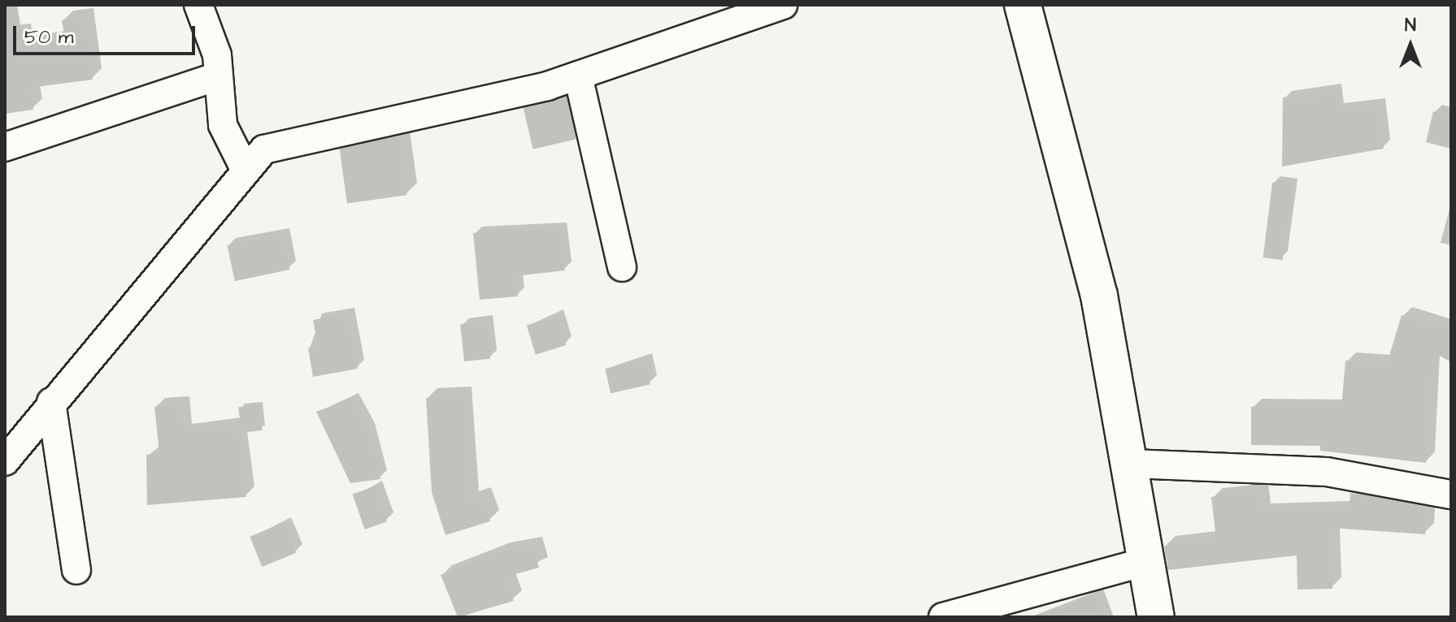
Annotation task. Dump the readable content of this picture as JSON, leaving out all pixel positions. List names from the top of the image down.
{
  "scale_bar": "50 m",
  "north": "top"
}
